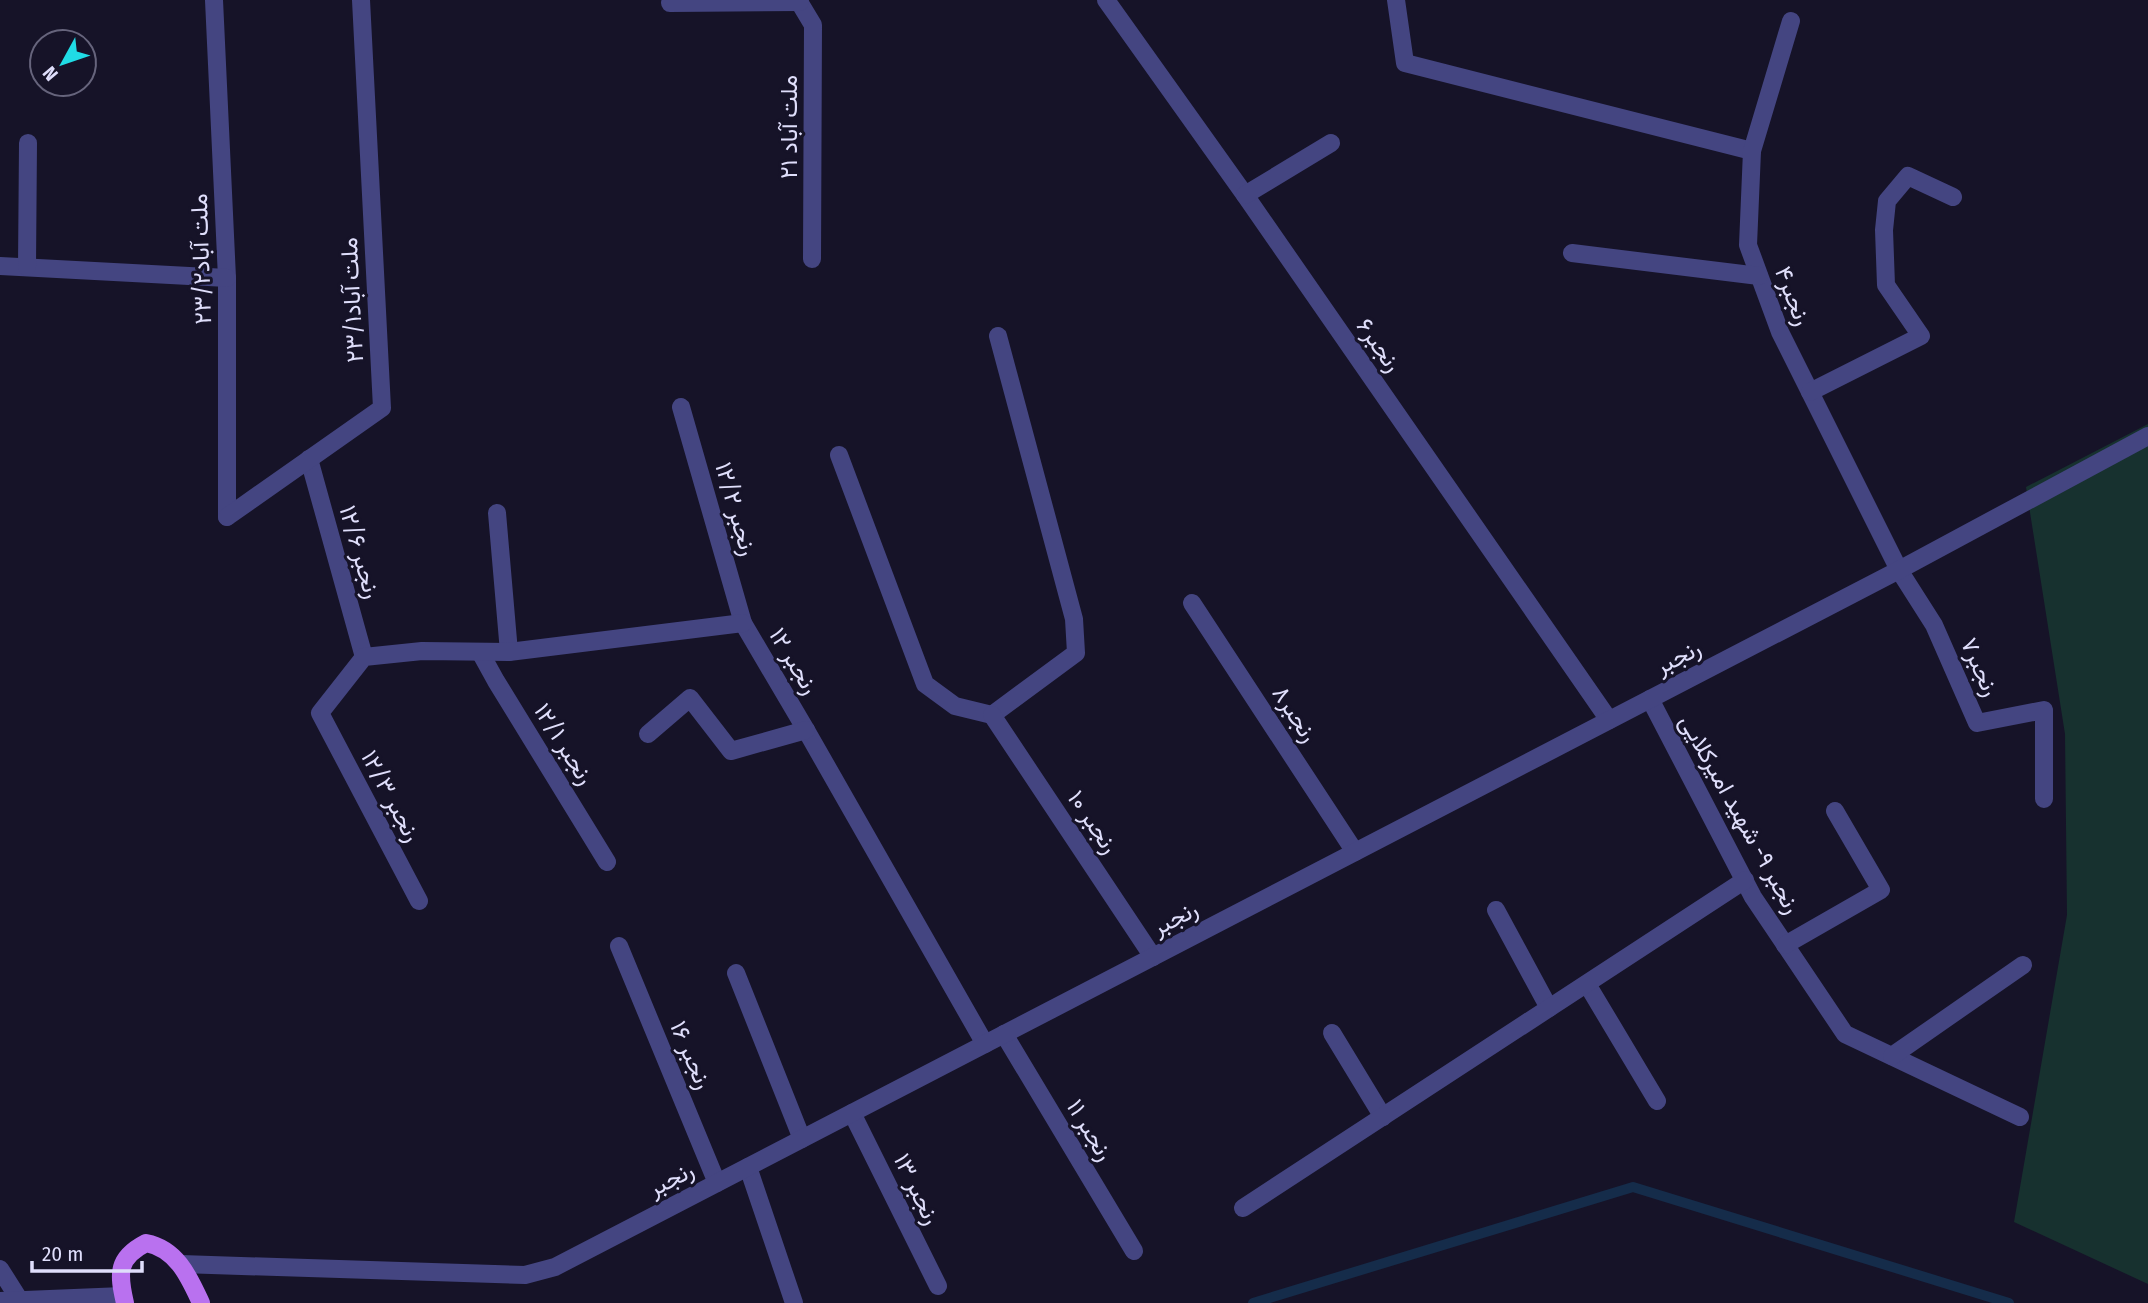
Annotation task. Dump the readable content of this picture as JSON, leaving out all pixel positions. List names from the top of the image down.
{
  "streets": {
    "street": [
      "ملت آباد ۲۱",
      "ملت آباد۲۳/۲",
      "رنجبر۴",
      "ملت آباد۲۳/۱",
      "رنجبر۶",
      "رنجبر ۱۲/۲",
      "رنجبر ۱۲/۶",
      "رنجبر",
      "رنجبر ۱۲",
      "رنجبر۷",
      "رنجبر۸",
      "رنجبر ۱۲/۱",
      "رنجبر ۱۲/۳",
      "رنجبر ۹- شهید امیرکلایی",
      "رنجبر ۱۰",
      "رنجبر ۱۶",
      "رنجبر ۱۱",
      "رنجبر ۱۳"
    ]
  },
  "crossings": [
    ["ملت آباد۲۳/۲", "ملت آباد۲۳/۱"],
    ["رنجبر۴", "رنجبر"],
    ["رنجبر۴", "رنجبر۷"],
    ["ملت آباد۲۳/۱", "رنجبر ۱۲/۶"],
    ["رنجبر۶", "رنجبر"],
    ["رنجبر ۱۲/۲", "رنجبر ۱۲"],
    ["رنجبر ۱۲/۶", "رنجبر ۱۲"],
    ["رنجبر ۱۲/۶", "رنجبر ۱۲/۳"],
    ["رنجبر", "رنجبر ۱۲"],
    ["رنجبر", "رنجبر۷"],
    ["رنجبر", "رنجبر۸"],
    ["رنجبر", "رنجبر ۹- شهید امیرکلایی"],
    ["رنجبر", "رنجبر ۱۰"],
    ["رنجبر", "رنجبر ۱۶"],
    ["رنجبر", "رنجبر ۱۱"],
    ["رنجبر", "رنجبر ۱۳"],
    ["رنجبر ۱۲", "رنجبر ۱۲/۱"],
    ["رنجبر ۱۲", "رنجبر ۱۲/۳"]
  ],
  "scale_bar": "20 m",
  "north": "bottom left"
}
